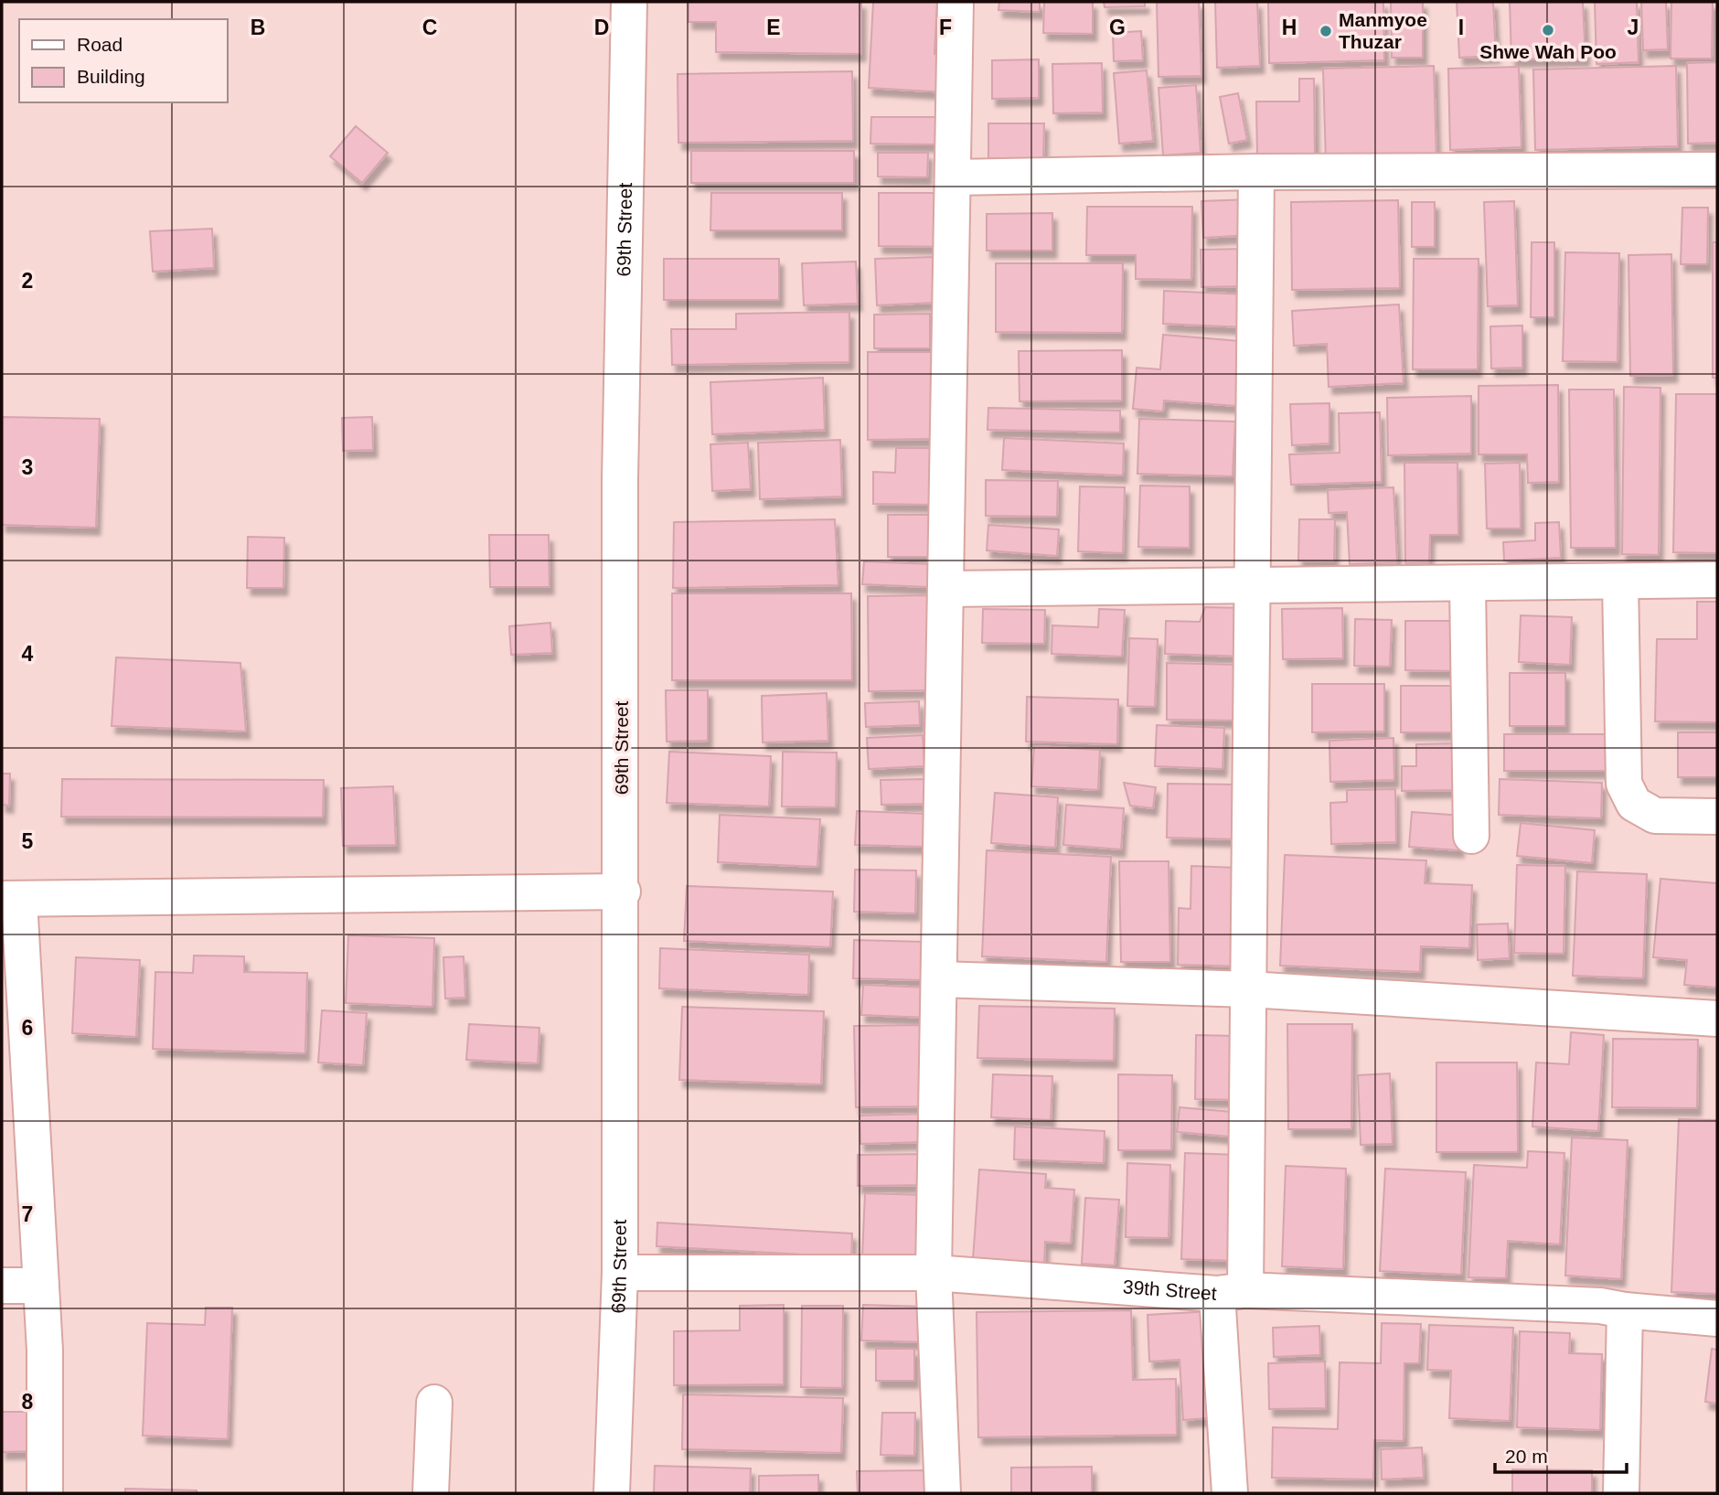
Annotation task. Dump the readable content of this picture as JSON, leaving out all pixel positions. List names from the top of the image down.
{
  "streets": {
    "street": ["69th Street", "39th Street"]
  },
  "crossings": [
    ["69th Street", "39th Street"]
  ],
  "places": ["Shwe Wah Poo", "Manmyoe Thuzar"],
  "legend": ["Road", "Building"],
  "scale_bar": "20 m",
  "grid": {
    "columns": [
      "B",
      "C",
      "D",
      "E",
      "F",
      "G",
      "H",
      "I",
      "J"
    ],
    "rows": [
      "2",
      "3",
      "4",
      "5",
      "6",
      "7",
      "8"
    ]
  }
}
